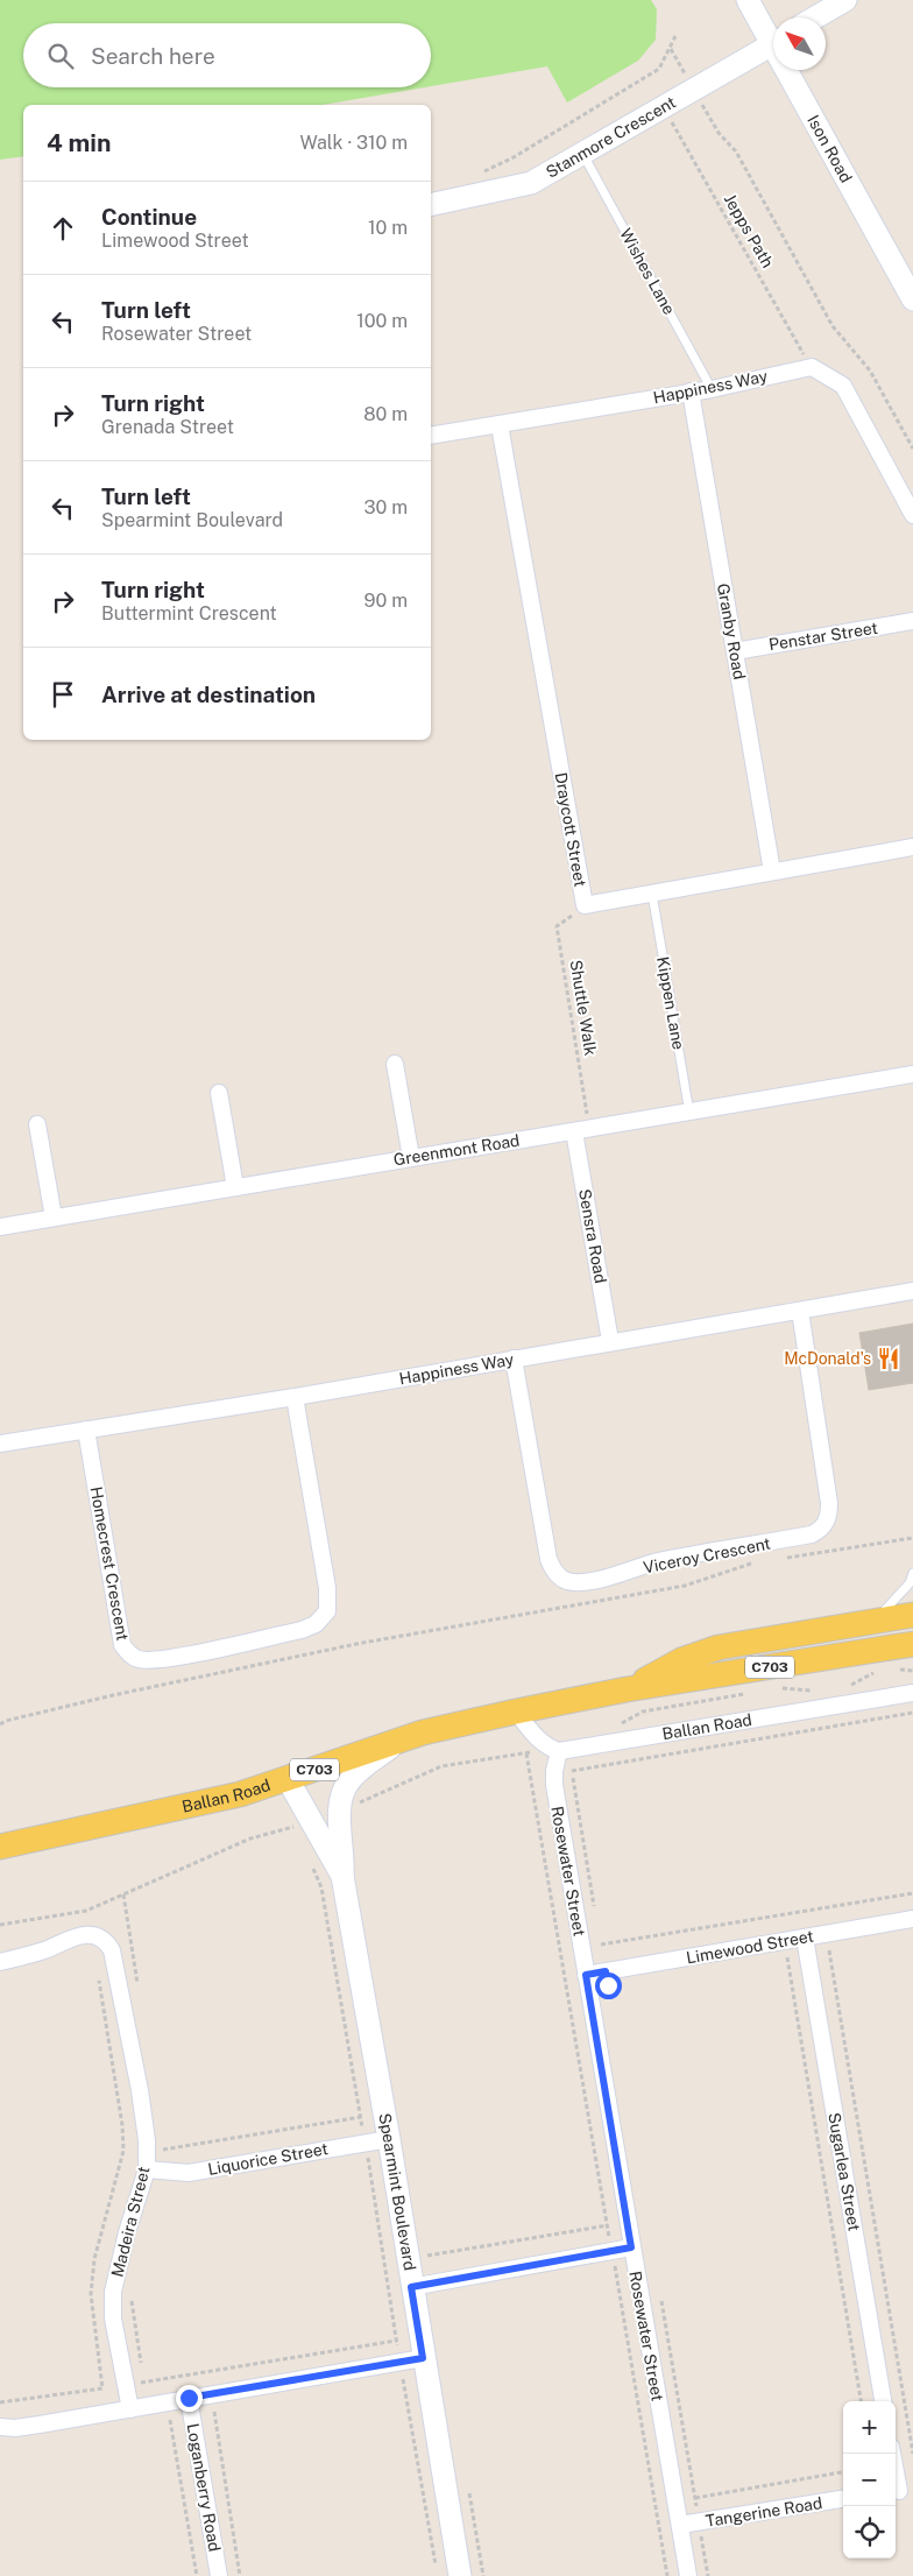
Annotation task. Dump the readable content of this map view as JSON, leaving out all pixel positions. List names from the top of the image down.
{
  "streets": {
    "main road": ["C703", "Ballan Road"],
    "street": [
      "Stanmore Crescent",
      "Ison Road",
      "Happiness Way",
      "Granby Road",
      "Penstar Street",
      "Draycott Street",
      "Greenmont Road",
      "Sensra Road",
      "Viceroy Crescent",
      "Homecrest Crescent",
      "Rosewater Street",
      "Limewood Street",
      "Liquorice Street",
      "Sugarlea Street",
      "Spearmint Boulevard",
      "Madeira Street",
      "Loganberry Road",
      "Tangerine Road"
    ],
    "lane": ["Wishes Lane", "Kippen Lane"],
    "path": ["Jepps Path", "Shuttle Walk"]
  },
  "crossings": [
    ["Stanmore Crescent", "Jepps Path"],
    ["Stanmore Crescent", "Wishes Lane"],
    ["Jepps Path", "Happiness Way"],
    ["Wishes Lane", "Happiness Way"],
    ["Happiness Way", "Granby Road"],
    ["Happiness Way", "Draycott Street"],
    ["Happiness Way", "Sensra Road"],
    ["Happiness Way", "Viceroy Crescent"],
    ["Happiness Way", "Homecrest Crescent"],
    ["Granby Road", "Penstar Street"],
    ["Granby Road", "Draycott Street"],
    ["Draycott Street", "Kippen Lane"],
    ["Draycott Street", "Shuttle Walk"],
    ["Kippen Lane", "Greenmont Road"],
    ["Shuttle Walk", "Greenmont Road"],
    ["Shuttle Walk", "Sensra Road"],
    ["Greenmont Road", "Sensra Road"],
    ["Ballan Road", "Rosewater Street"],
    ["Ballan Road", "Spearmint Boulevard"],
    ["Rosewater Street", "Limewood Street"],
    ["Rosewater Street", "Tangerine Road"],
    ["Limewood Street", "Sugarlea Street"],
    ["Liquorice Street", "Spearmint Boulevard"],
    ["Liquorice Street", "Madeira Street"]
  ],
  "places": {
    "restaurant": ["McDonald's"]
  },
  "north": "top left",
  "page": {
    "search": "Search here",
    "heading": ["4 min", "Walk · 310 m"],
    "list": [
      ["Continue", "Limewood Street", "10 m"],
      ["Turn left", "Rosewater Street", "100 m"],
      ["Turn right", "Grenada Street", "80 m"],
      ["Turn left", "Spearmint Boulevard", "30 m"],
      ["Turn right", "Buttermint Crescent", "90 m"],
      "Arrive at destination"
    ],
    "map_buttons": ["+", "−"]
  }
}
